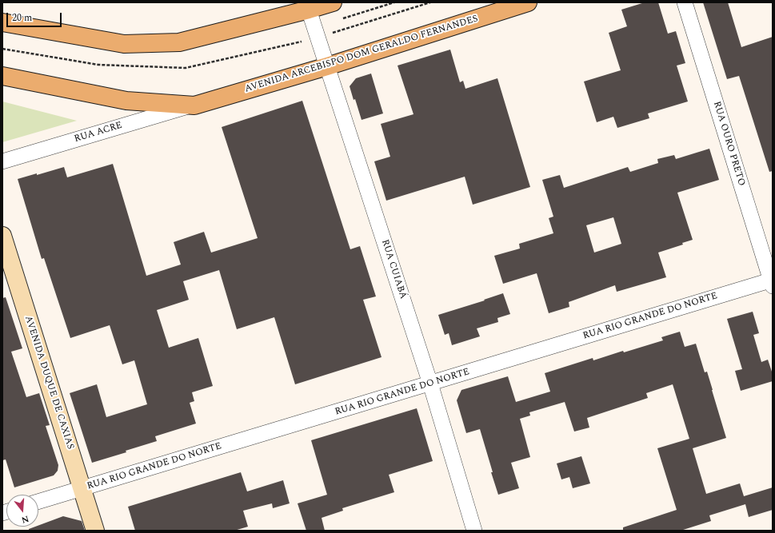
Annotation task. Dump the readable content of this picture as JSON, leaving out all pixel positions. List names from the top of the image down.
{
  "streets": {
    "main road": ["AVENIDA ARCEBISPO DOM GERALDO FERNANDES"],
    "street": [
      "RUA ACRE",
      "RUA OURO PRETO",
      "RUA CUIABÁ",
      "RUA RIO GRANDE DO NORTE",
      "AVENIDA DUQUE DE CAXIAS"
    ]
  },
  "crossings": [
    ["AVENIDA ARCEBISPO DOM GERALDO FERNANDES", "RUA ACRE"],
    ["AVENIDA ARCEBISPO DOM GERALDO FERNANDES", "RUA CUIABÁ"],
    ["RUA OURO PRETO", "RUA RIO GRANDE DO NORTE"],
    ["RUA CUIABÁ", "RUA RIO GRANDE DO NORTE"],
    ["RUA RIO GRANDE DO NORTE", "AVENIDA DUQUE DE CAXIAS"]
  ],
  "scale_bar": "20 m",
  "north": "bottom"
}
